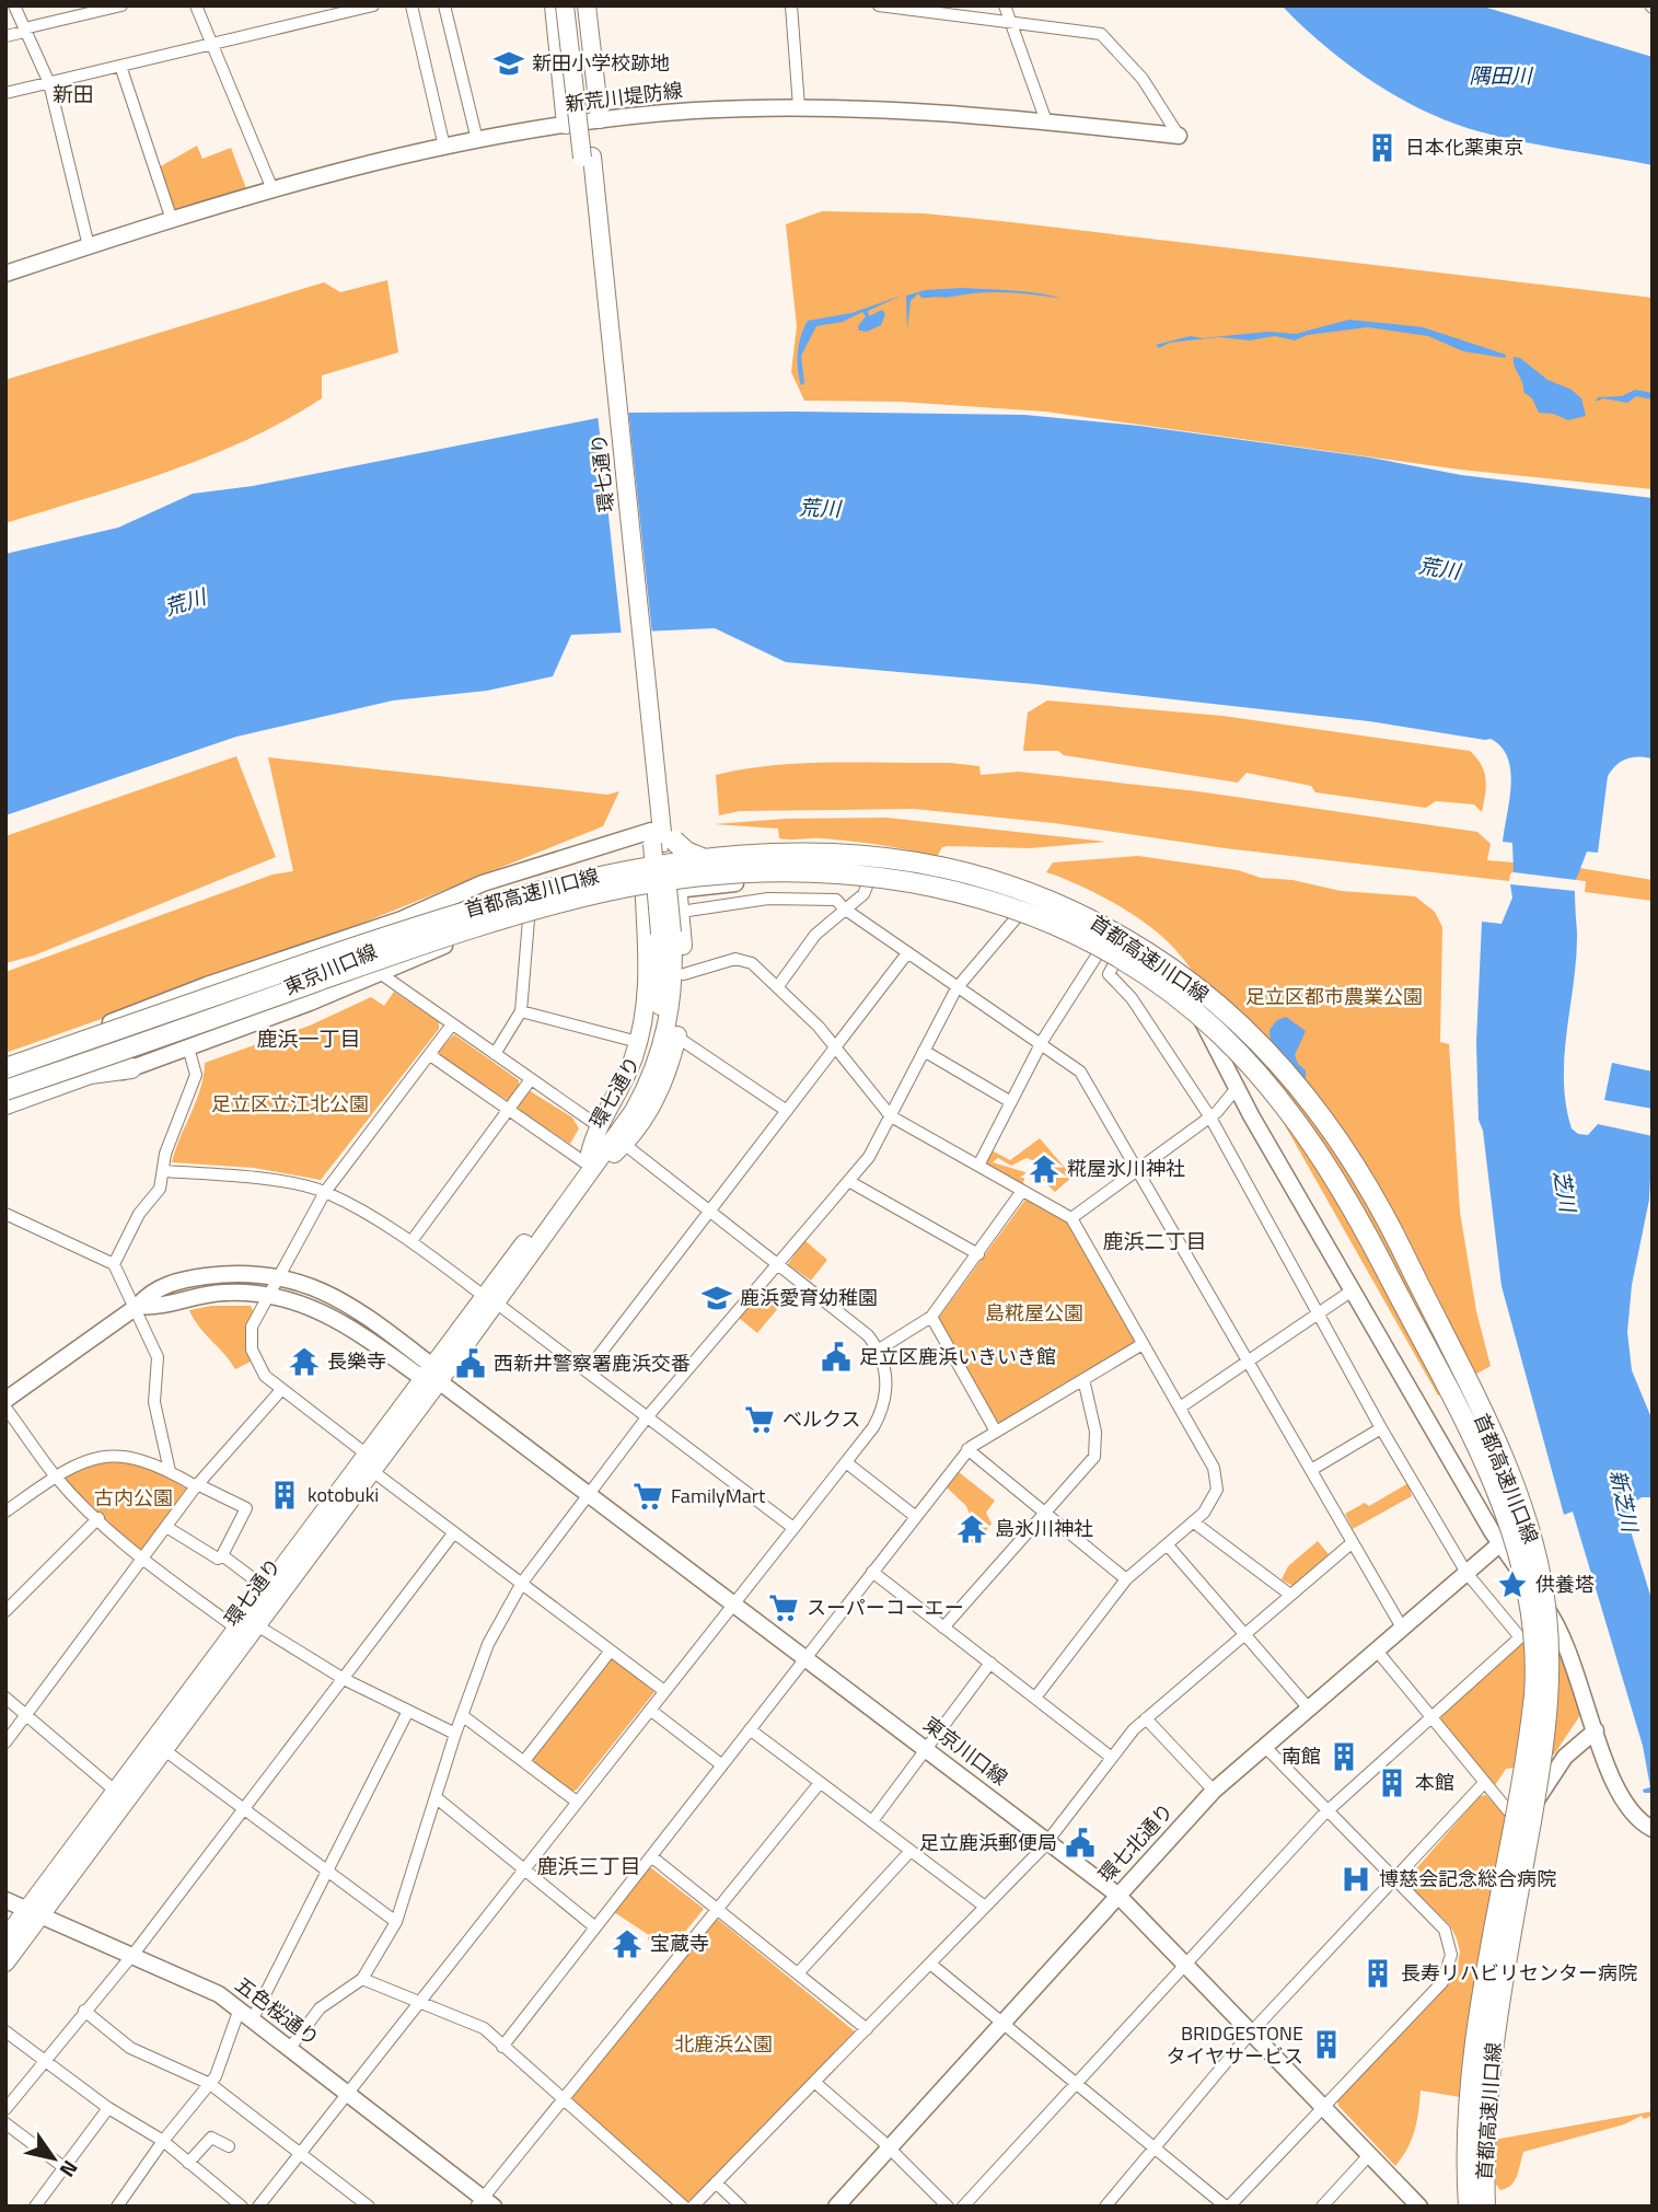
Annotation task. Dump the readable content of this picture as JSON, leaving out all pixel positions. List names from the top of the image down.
{
  "streets": {
    "highway": ["首都高速川口線"],
    "main road": ["環七通り"],
    "street": [
      "新荒川堤防線",
      "東京川口線",
      "環七北通り",
      "五色桜通り"
    ]
  },
  "crossings": [
    ["環七通り", "東京川口線"],
    ["環七通り", "五色桜通り"],
    ["首都高速川口線", "東京川口線"],
    ["東京川口線", "環七北通り"]
  ],
  "districts": [
    "新田",
    "鹿浜一丁目",
    "鹿浜二丁目",
    "鹿浜三丁目"
  ],
  "water": [
    "隅田川",
    "荒川",
    "芝川",
    "新芝川"
  ],
  "parks": [
    "足立区都市農業公園",
    "足立区立江北公園",
    "島糀屋公園",
    "古内公園",
    "北鹿浜公園"
  ],
  "places": {
    "school or university": ["新田小学校跡地", "鹿浜愛育幼稚園"],
    "building": [
      "日本化薬東京",
      "kotobuki",
      "南館",
      "本館",
      "長寿リハビリセンター病院",
      "BRIDGESTONE タイヤサービス"
    ],
    "temple": [
      "糀屋氷川神社",
      "長樂寺",
      "島氷川神社",
      "宝蔵寺"
    ],
    "public building": ["足立区鹿浜いきいき館", "西新井警察署鹿浜交番", "足立鹿浜郵便局"],
    "supermarket": ["ベルクス", "FamilyMart", "スーパーコーエー"],
    "place": ["供養塔"],
    "hospital": ["博慈会記念総合病院"]
  },
  "north": "bottom right"
}
